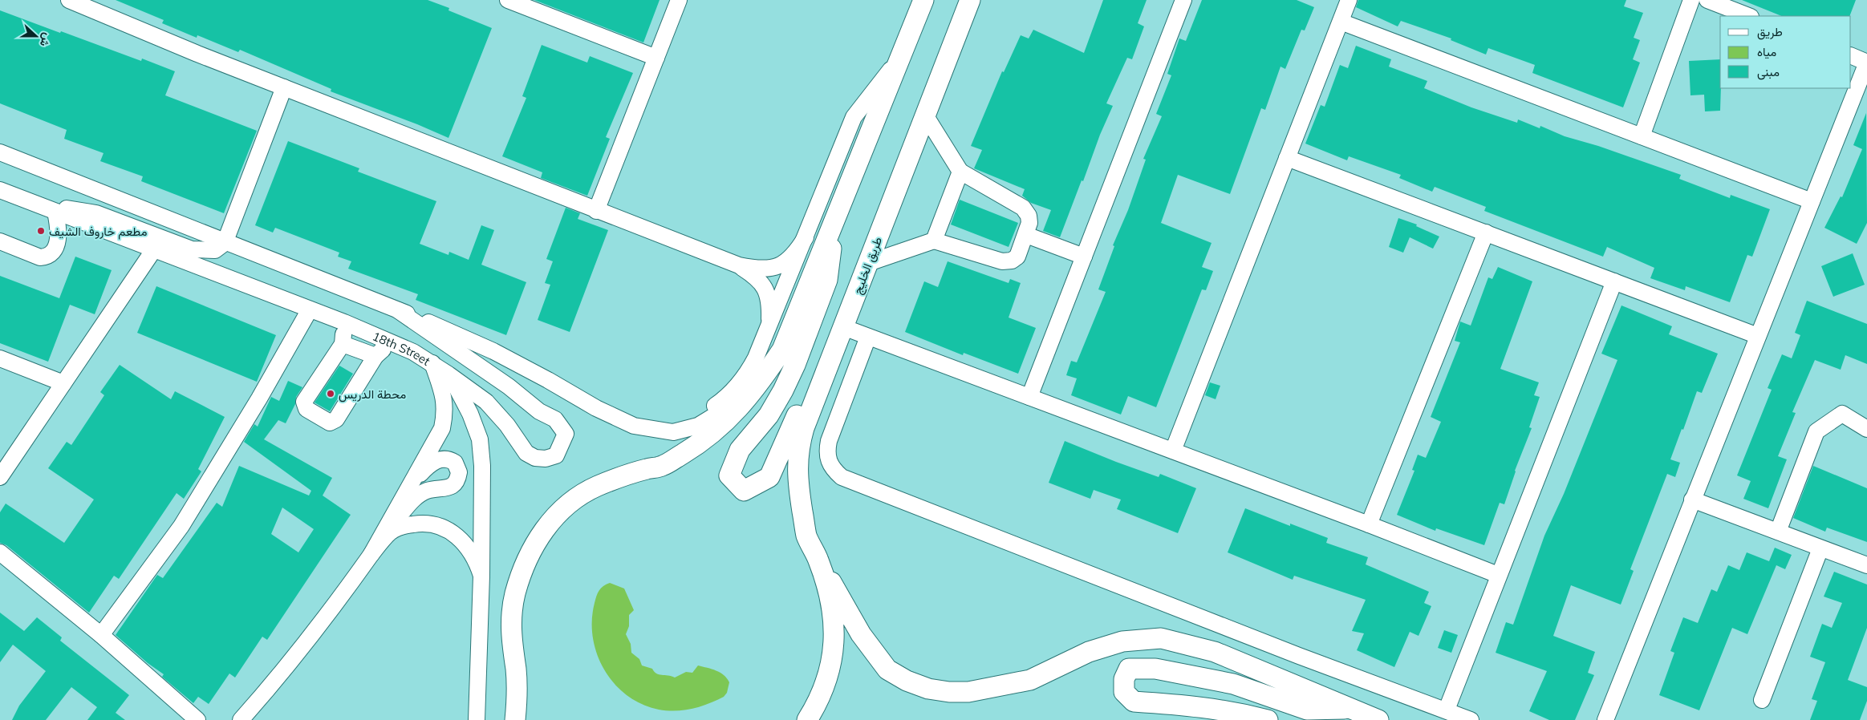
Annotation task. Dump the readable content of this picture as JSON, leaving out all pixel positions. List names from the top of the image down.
{
  "streets": {
    "main road": ["طريق الخليج"],
    "street": ["18th Street"]
  },
  "places": ["مطعم خاروف الشيف", "محطة الدريس"],
  "legend": ["طريق", "مياه", "مبنى"],
  "north": "right"
}
